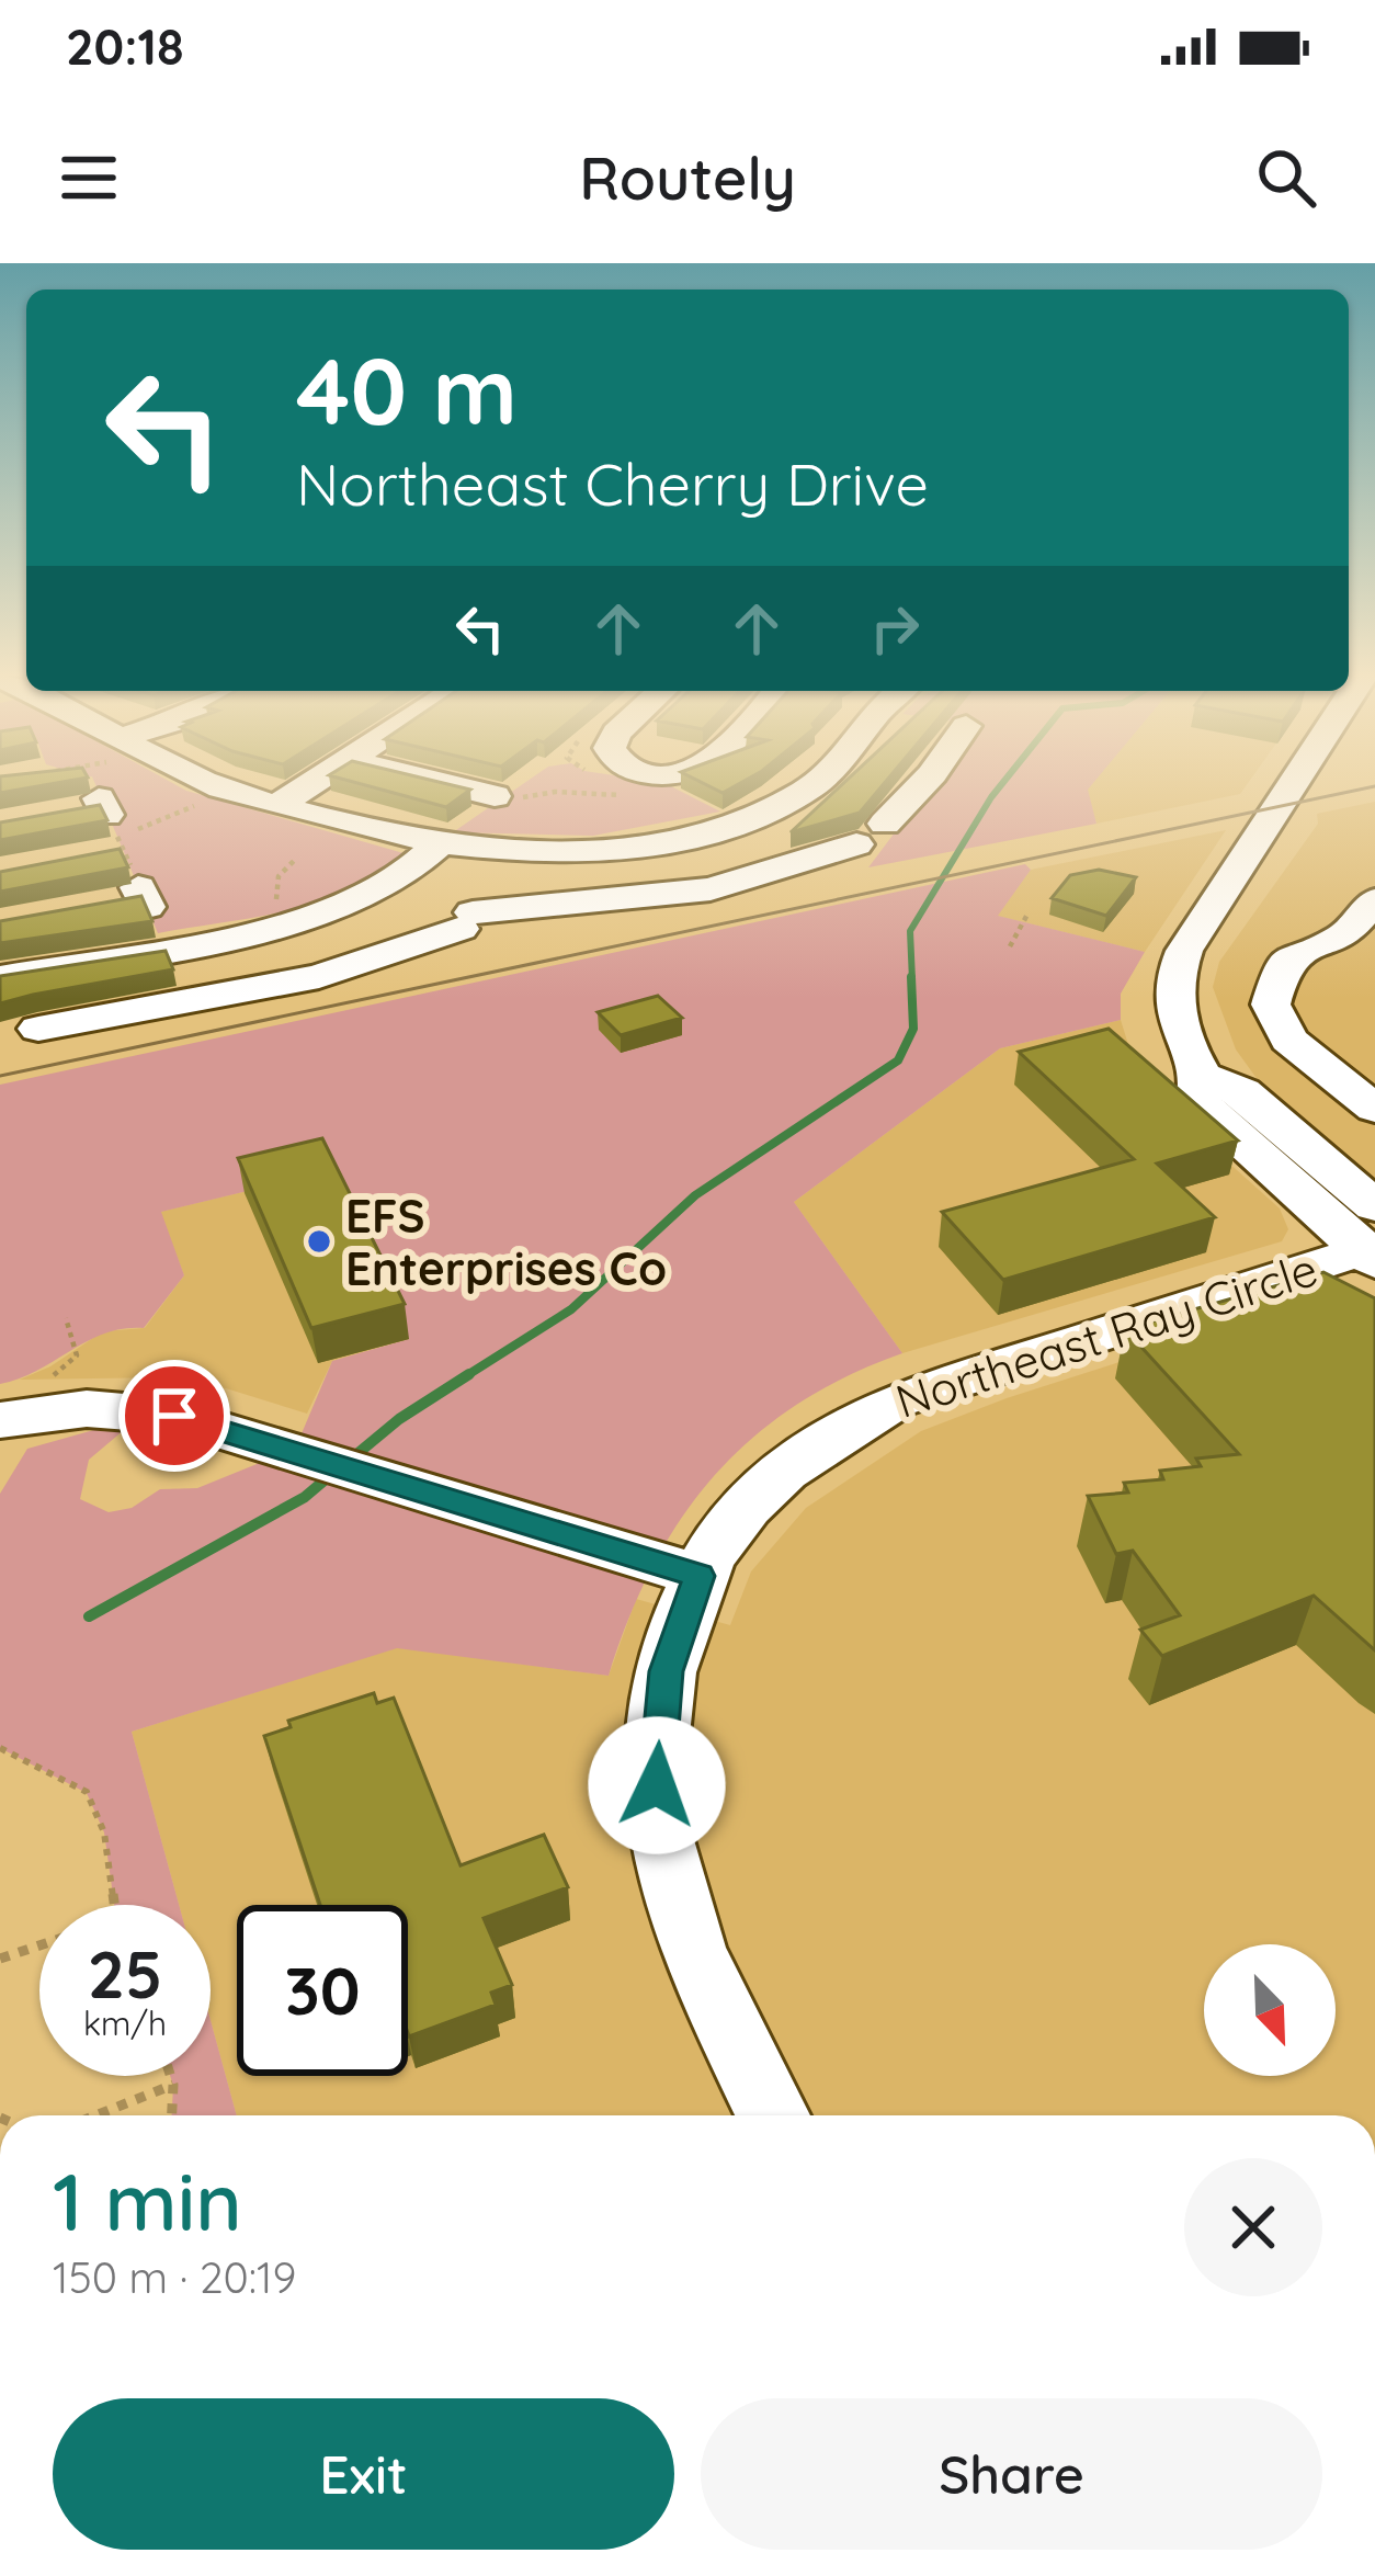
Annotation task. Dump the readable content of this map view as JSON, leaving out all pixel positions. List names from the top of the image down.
{
  "streets": {
    "street": ["Northeast Ray Circle"]
  },
  "places": ["EFS Enterprises Co"],
  "north": "bottom right",
  "page": {
    "status": "20:18",
    "header": "Routely",
    "turn": ["40 m", "Northeast Cherry Drive"],
    "speed": "25 km/h",
    "limit": "30",
    "heading": ["1 min", "150 m · 20:19"],
    "buttons": ["Exit", "Share"]
  }
}
